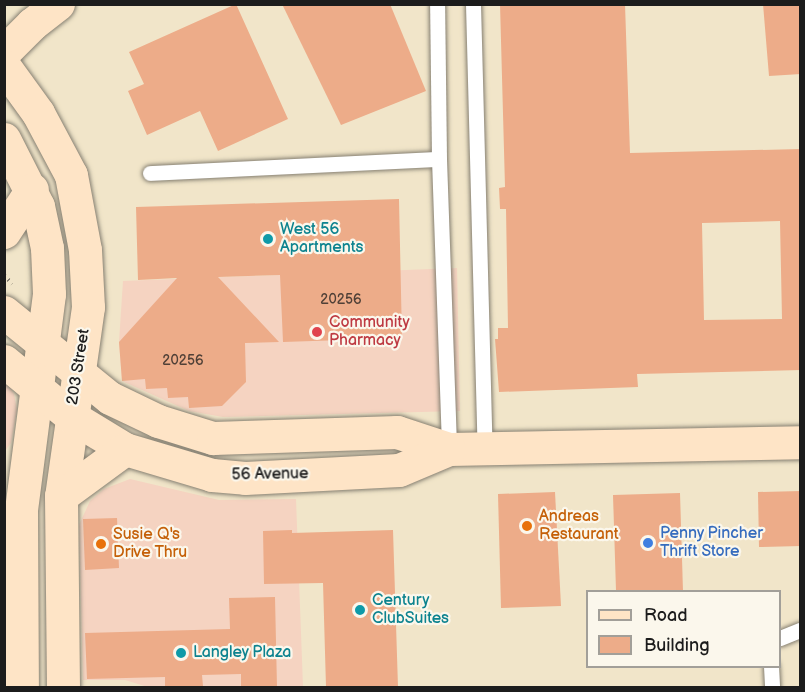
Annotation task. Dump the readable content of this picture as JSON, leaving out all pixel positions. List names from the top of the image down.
{
  "streets": {
    "main road": ["203 Street", "56 Avenue"]
  },
  "crossings": [
    ["203 Street", "56 Avenue"]
  ],
  "places": [
    "West 56 Apartments",
    "Community Pharmacy",
    "Andreas Restaurant",
    "Penny Pincher Thrift Store",
    "Susie Q's Drive Thru",
    "Century ClubSuites",
    "Langley Plaza"
  ],
  "house_numbers": ["20256", "20256"],
  "legend": ["Road", "Building"]
}
